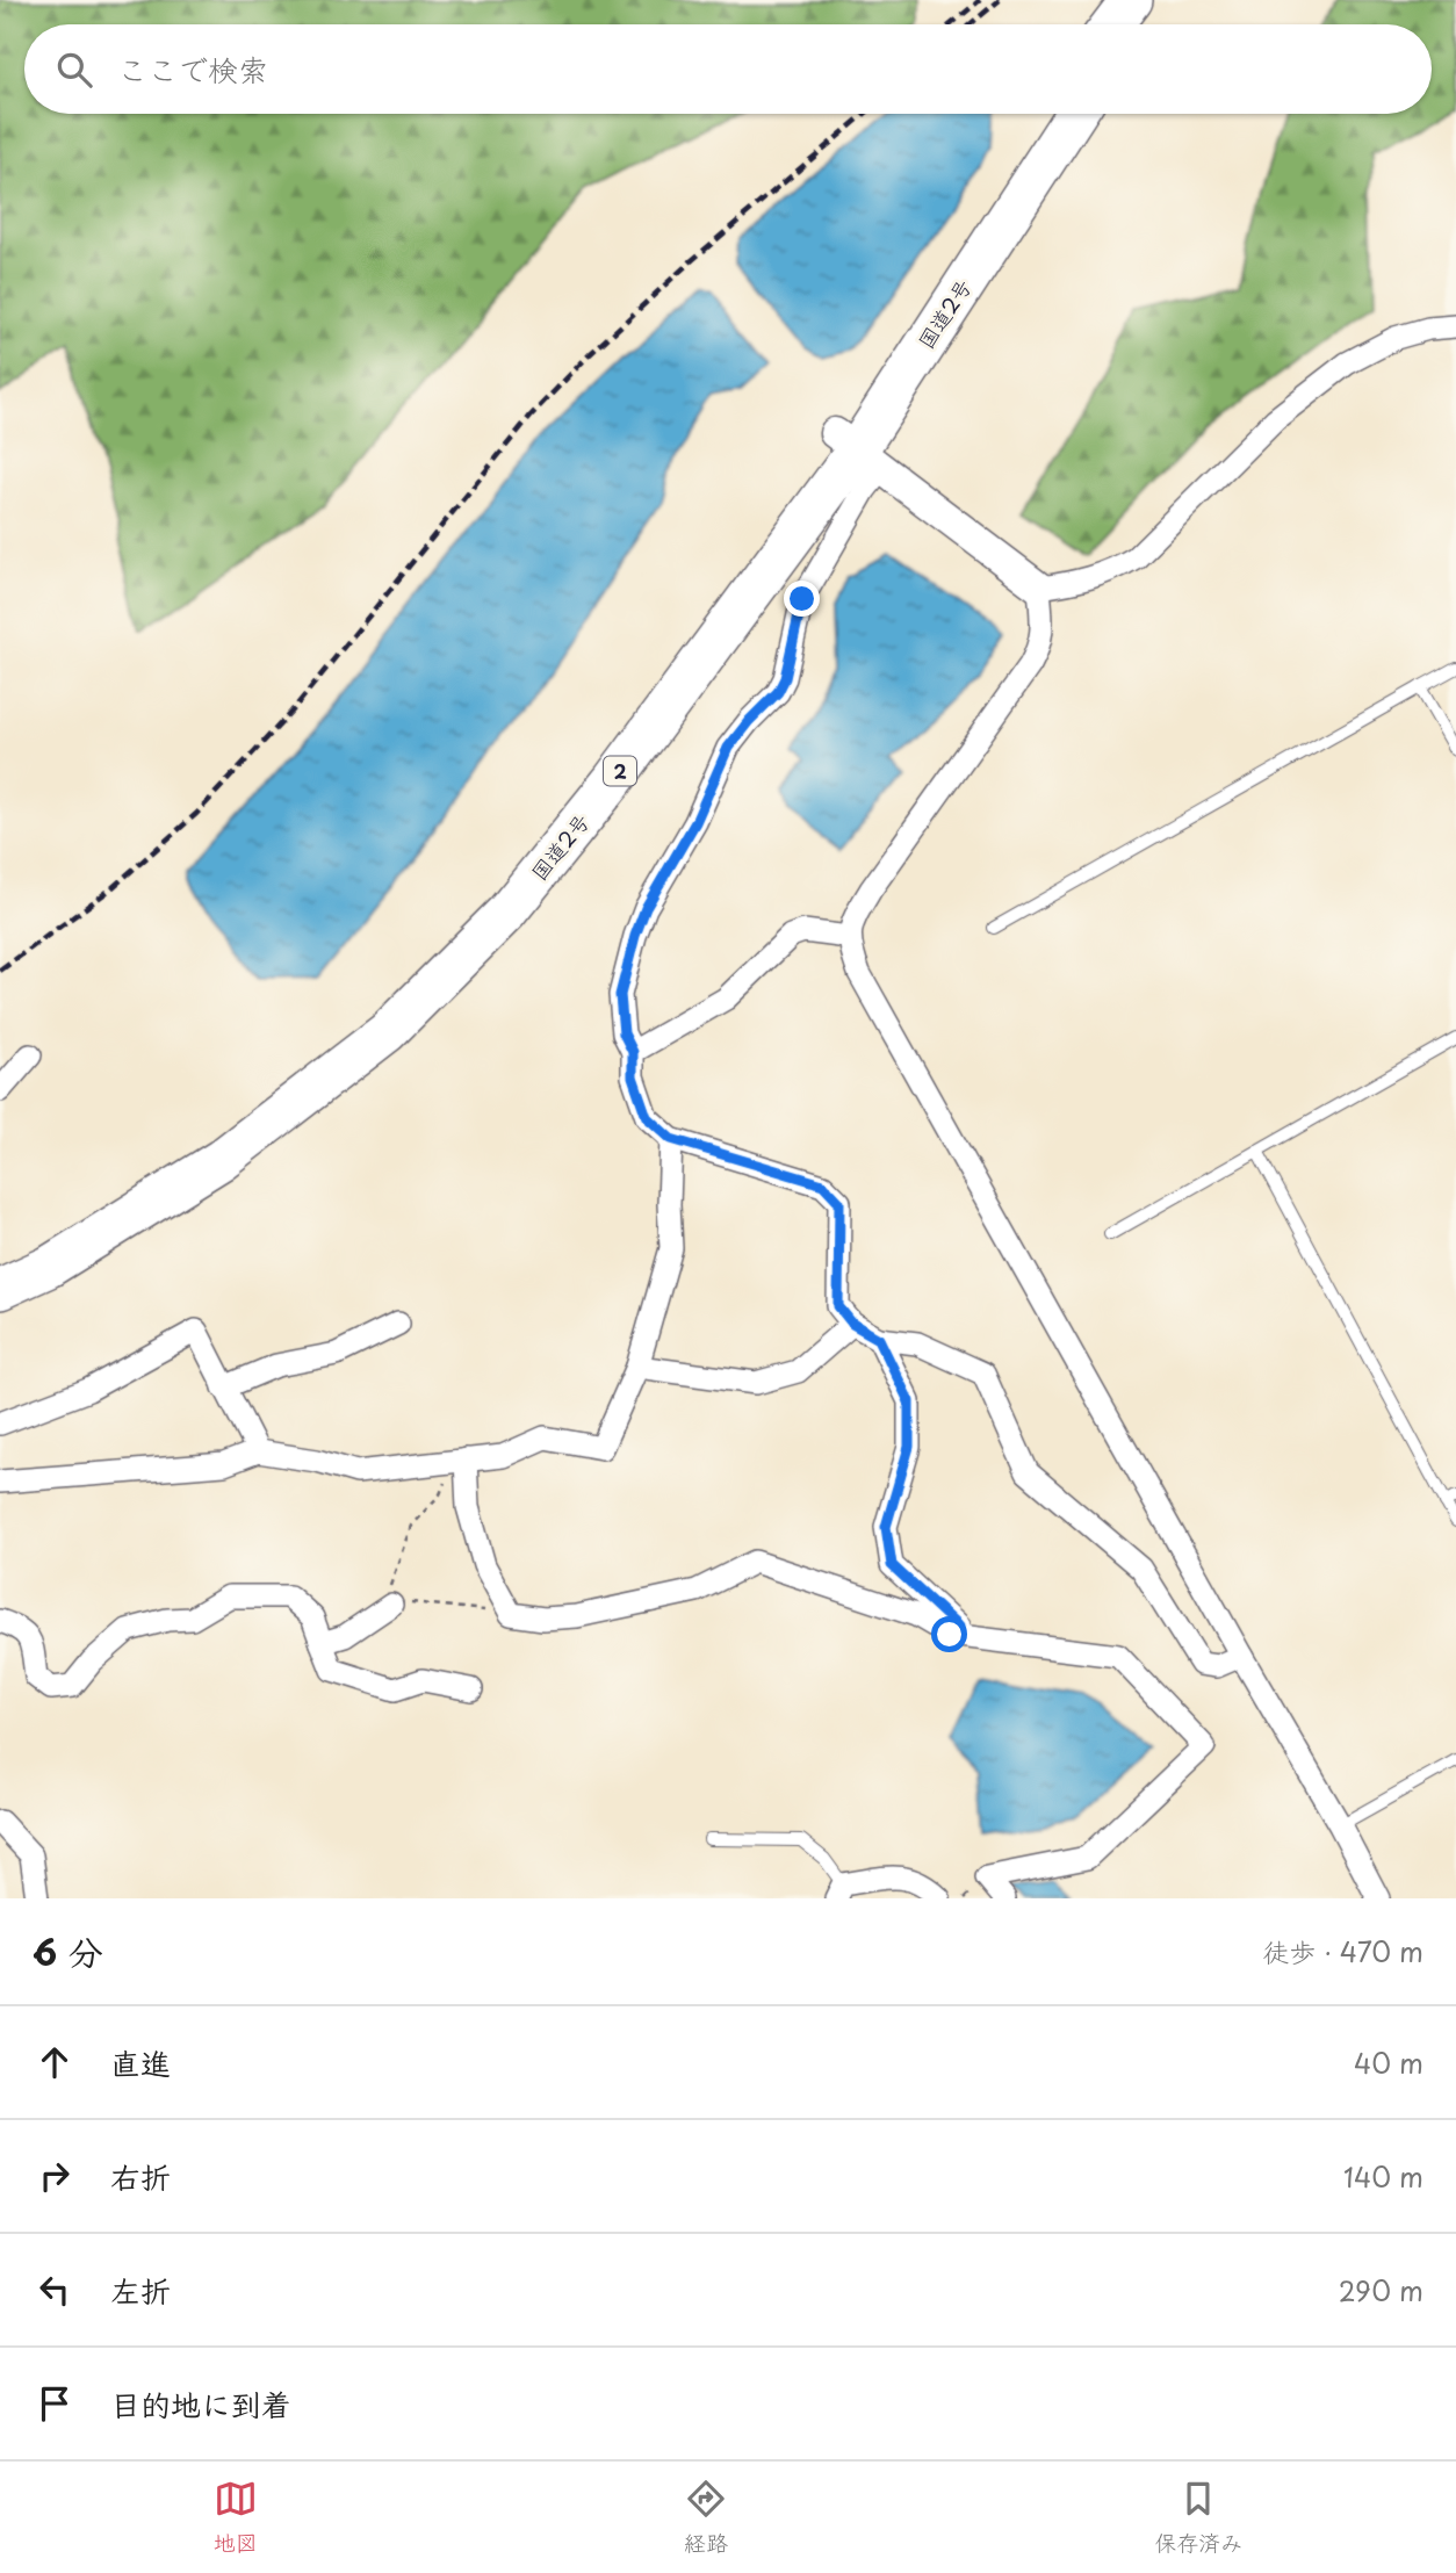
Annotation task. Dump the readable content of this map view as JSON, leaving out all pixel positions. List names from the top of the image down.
{
  "streets": {
    "highway": ["国道2号", "2"]
  },
  "page": {
    "search": "ここで検索",
    "heading": ["6 分", "徒歩 · 470 m"],
    "list": [
      ["直進", "40 m"],
      ["右折", "140 m"],
      ["左折", "290 m"],
      "目的地に到着"
    ],
    "nav": ["地図", "経路", "保存済み"]
  }
}
